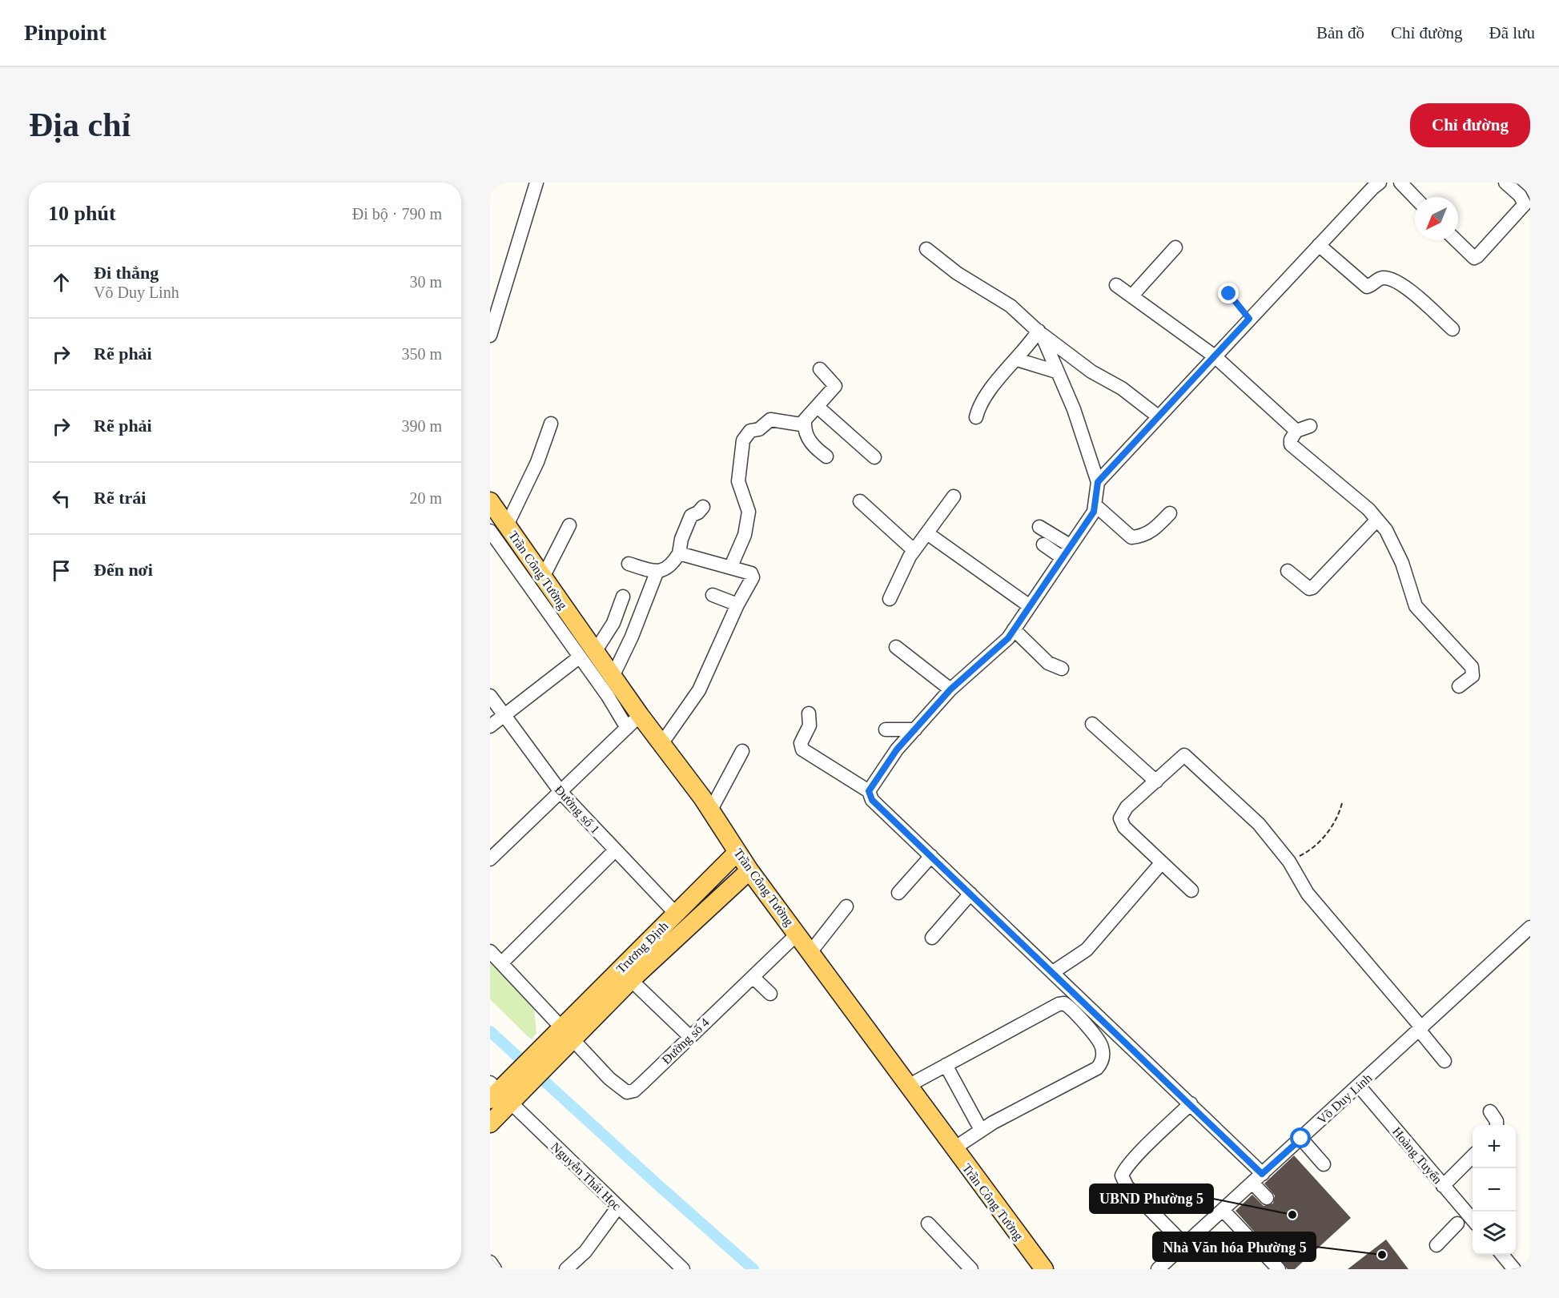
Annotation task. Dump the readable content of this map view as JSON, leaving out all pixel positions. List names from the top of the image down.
{
  "streets": {
    "main road": ["Trần Công Tường", "Trương Định"],
    "street": [
      "Đường số 1",
      "Đường số 4",
      "Võ Duy Linh",
      "Hoàng Tuyển",
      "Nguyễn Thái Học"
    ]
  },
  "crossings": [
    ["Trần Công Tường", "Trương Định"],
    ["Trần Công Tường", "Đường số 4"],
    ["Đường số 1", "Trương Định"],
    ["Trương Định", "Đường số 4"],
    ["Võ Duy Linh", "Hoàng Tuyển"]
  ],
  "places": ["UBND Phường 5", "Nhà Văn hóa Phường 5"],
  "north": "bottom left",
  "page": {
    "header": "Pinpoint",
    "nav": ["Bản đồ", "Chỉ đường", "Đã lưu"],
    "buttons": "Chỉ đường",
    "title": "Địa chỉ",
    "heading": ["10 phút", "Đi bộ · 790 m"],
    "list": [
      ["Đi thẳng", "Võ Duy Linh", "30 m"],
      ["Rẽ phải", "350 m"],
      ["Rẽ phải", "390 m"],
      ["Rẽ trái", "20 m"],
      "Đến nơi"
    ],
    "map_buttons": ["+", "−"]
  }
}
